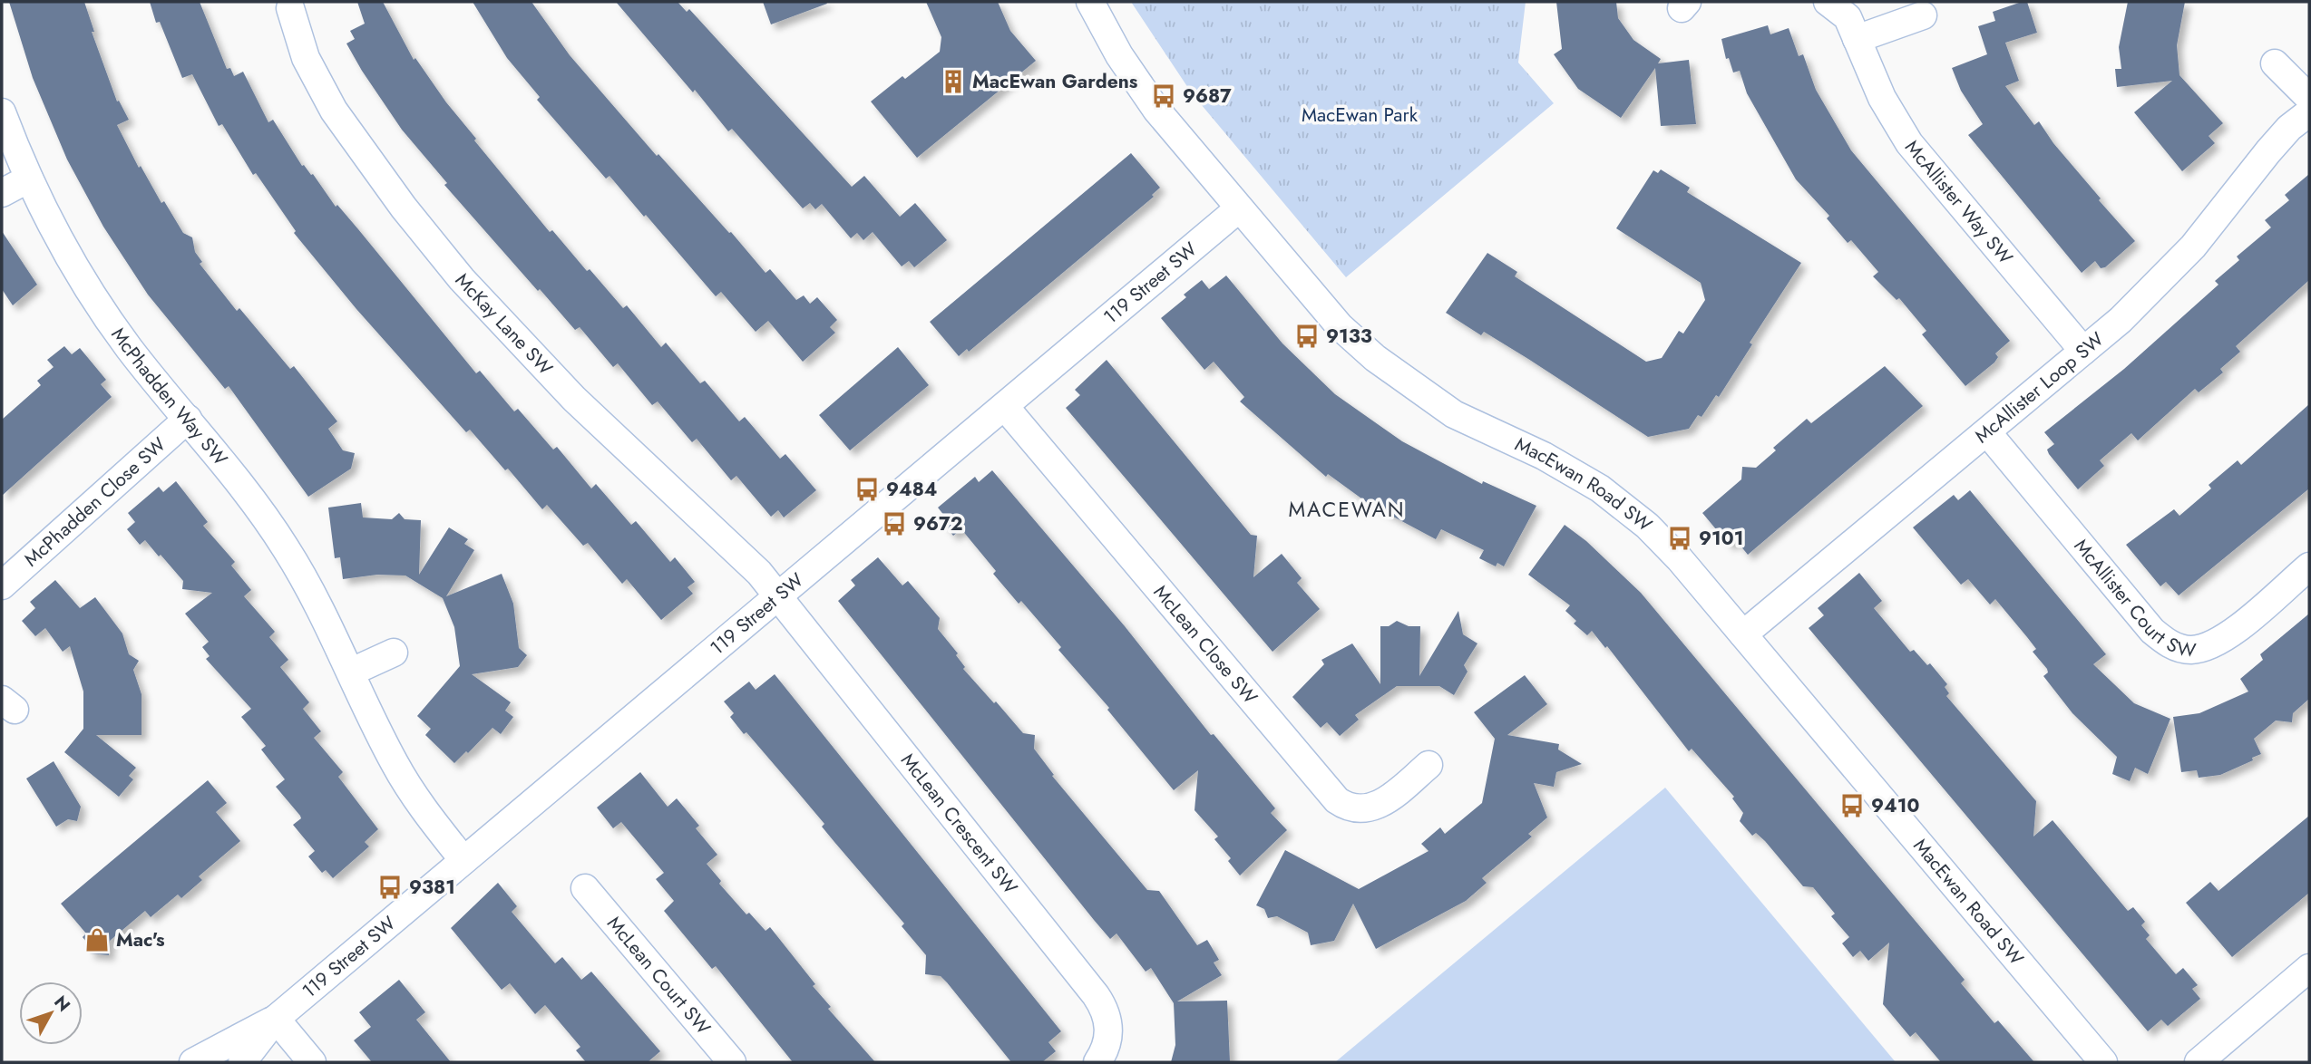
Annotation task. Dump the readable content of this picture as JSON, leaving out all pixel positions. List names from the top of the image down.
{
  "streets": {
    "street": [
      "McAllister Way SW",
      "119 Street SW",
      "McKay Lane SW",
      "McAllister Loop SW",
      "McPhadden Way SW",
      "MacEwan Road SW",
      "McPhadden Close SW",
      "McAllister Court SW",
      "McLean Close SW",
      "McLean Crescent SW",
      "McLean Court SW"
    ]
  },
  "crossings": [
    ["McAllister Way SW", "McAllister Loop SW"],
    ["119 Street SW", "McKay Lane SW"],
    ["119 Street SW", "McPhadden Way SW"],
    ["119 Street SW", "MacEwan Road SW"],
    ["119 Street SW", "McLean Close SW"],
    ["119 Street SW", "McLean Crescent SW"],
    ["McKay Lane SW", "McLean Crescent SW"],
    ["McAllister Loop SW", "MacEwan Road SW"],
    ["McAllister Loop SW", "McAllister Court SW"],
    ["McPhadden Way SW", "McPhadden Close SW"]
  ],
  "districts": ["MACEWAN"],
  "parks": ["MacEwan Park"],
  "places": {
    "building": ["MacEwan Gardens"],
    "bus stop": [
      "9687",
      "9133",
      "9484",
      "9672",
      "9101",
      "9410",
      "9381"
    ],
    "shop": ["Mac's"]
  },
  "north": "top right"
}
